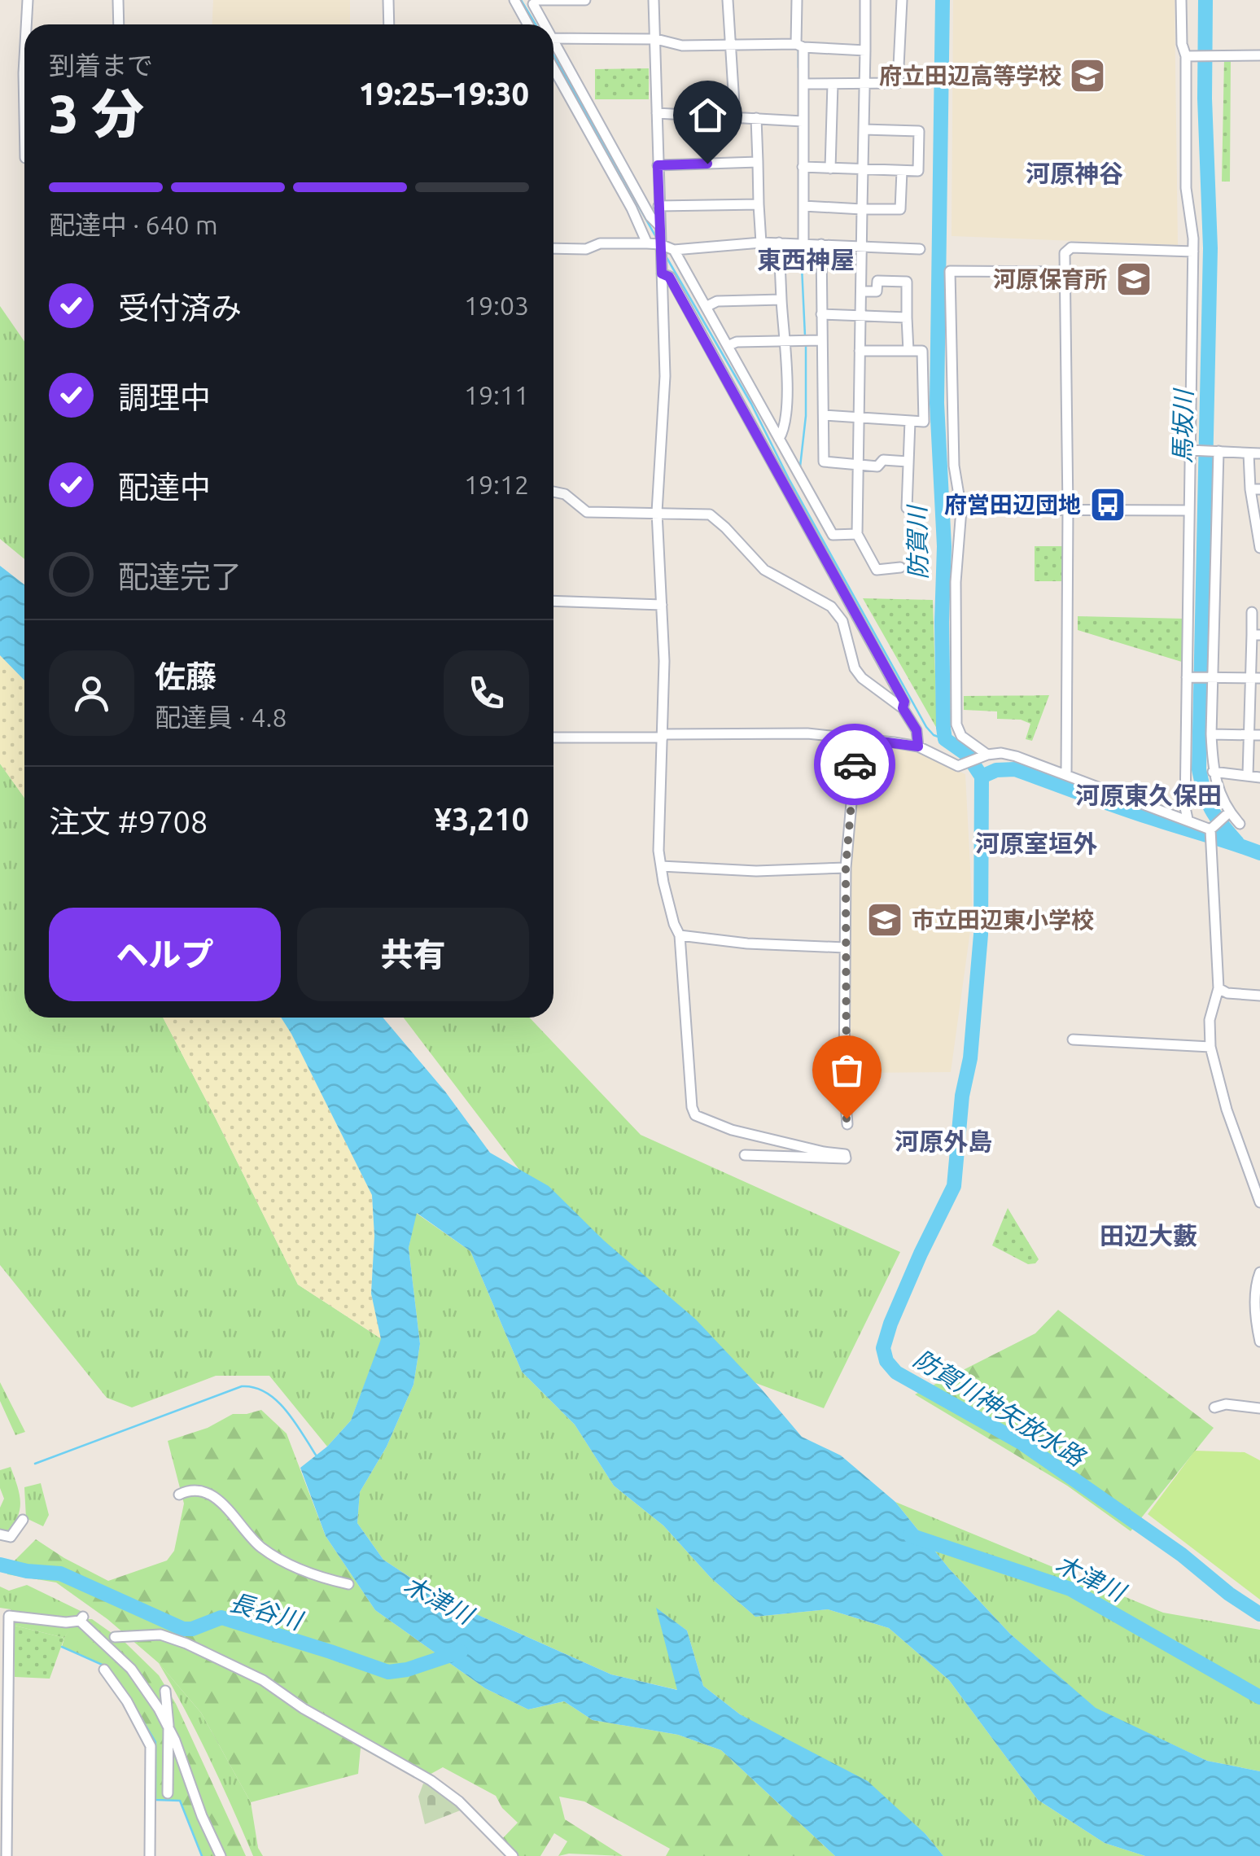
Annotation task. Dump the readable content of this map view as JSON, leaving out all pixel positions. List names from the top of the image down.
{
  "districts": [
    "河原神谷",
    "東西神屋",
    "河原東久保田",
    "河原室垣外",
    "河原外島",
    "田辺大藪"
  ],
  "water": [
    "馬坂川",
    "防賀川",
    "防賀川神矢放水路",
    "木津川",
    "長谷川"
  ],
  "places": {
    "school or university": ["府立田辺高等学校", "河原保育所", "市立田辺東小学校"],
    "bus stop": ["府営田辺団地"]
  },
  "page": {
    "heading": ["3 分", "到着まで", "19:25–19:30"],
    "panel": [
      "佐藤",
      "配達員 · 4.8",
      "注文 #9708",
      "¥3,210"
    ],
    "bar": "配達中 · 640 m",
    "list": [
      ["受付済み", "19:03"],
      ["調理中", "19:11"],
      ["配達中", "19:12"],
      "配達完了"
    ],
    "buttons": ["ヘルプ", "共有"]
  }
}
